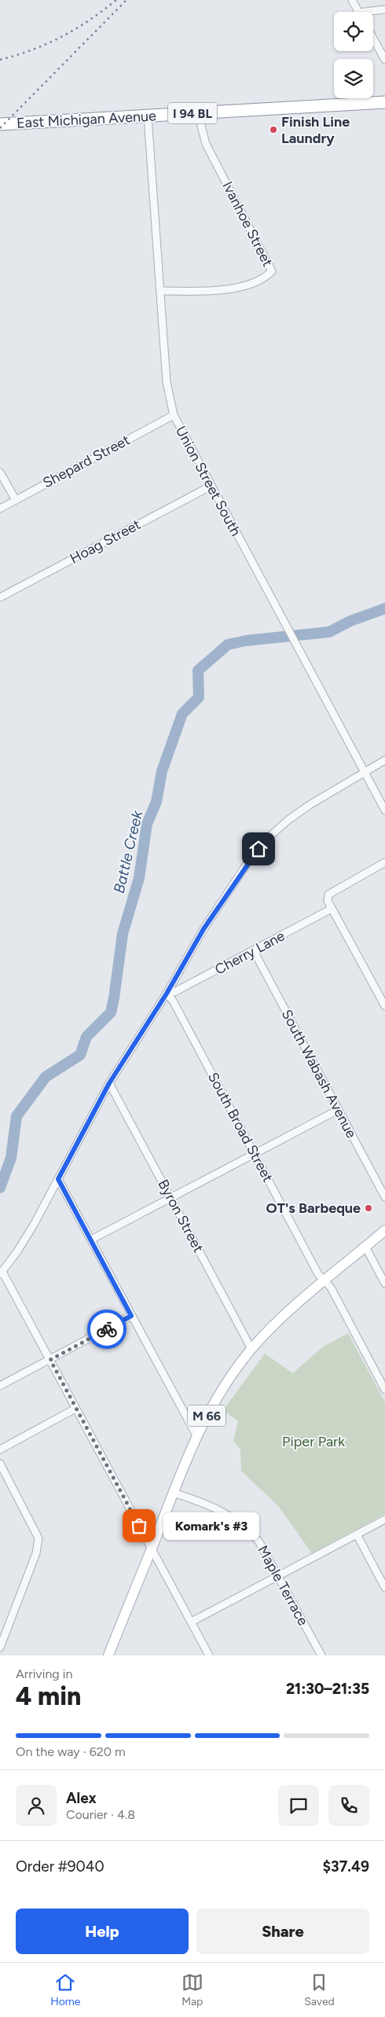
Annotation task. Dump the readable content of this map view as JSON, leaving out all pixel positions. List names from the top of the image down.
{
  "streets": {
    "highway": ["I 94 BL", "East Michigan Avenue"],
    "main road": ["M 66"],
    "street": [
      "Ivanhoe Street",
      "Shepard Street",
      "Union Street South",
      "Hoag Street",
      "Cherry Lane",
      "South Wabash Avenue",
      "South Broad Street",
      "Byron Street",
      "Maple Terrace"
    ]
  },
  "crossings": [
    ["East Michigan Avenue", "Ivanhoe Street"],
    ["East Michigan Avenue", "Union Street South"],
    ["Ivanhoe Street", "Union Street South"],
    ["Shepard Street", "Union Street South"],
    ["Union Street South", "Hoag Street"],
    ["Cherry Lane", "South Wabash Avenue"],
    ["Cherry Lane", "South Broad Street"],
    ["South Broad Street", "M 66"],
    ["Byron Street", "M 66"],
    ["M 66", "Maple Terrace"]
  ],
  "water": ["Battle Creek"],
  "parks": ["Piper Park"],
  "places": ["Finish Line Laundry", "OT's Barbeque", "Komark's #3"],
  "page": {
    "bubble": "Komark's #3",
    "heading": ["4 min", "Arriving in", "21:30–21:35"],
    "panel": [
      "Alex",
      "Courier · 4.8",
      "Order #9040",
      "$37.49"
    ],
    "bar": "On the way · 620 m",
    "buttons": ["Help", "Share"],
    "tabs": ["Home", "Map", "Saved"]
  }
}
